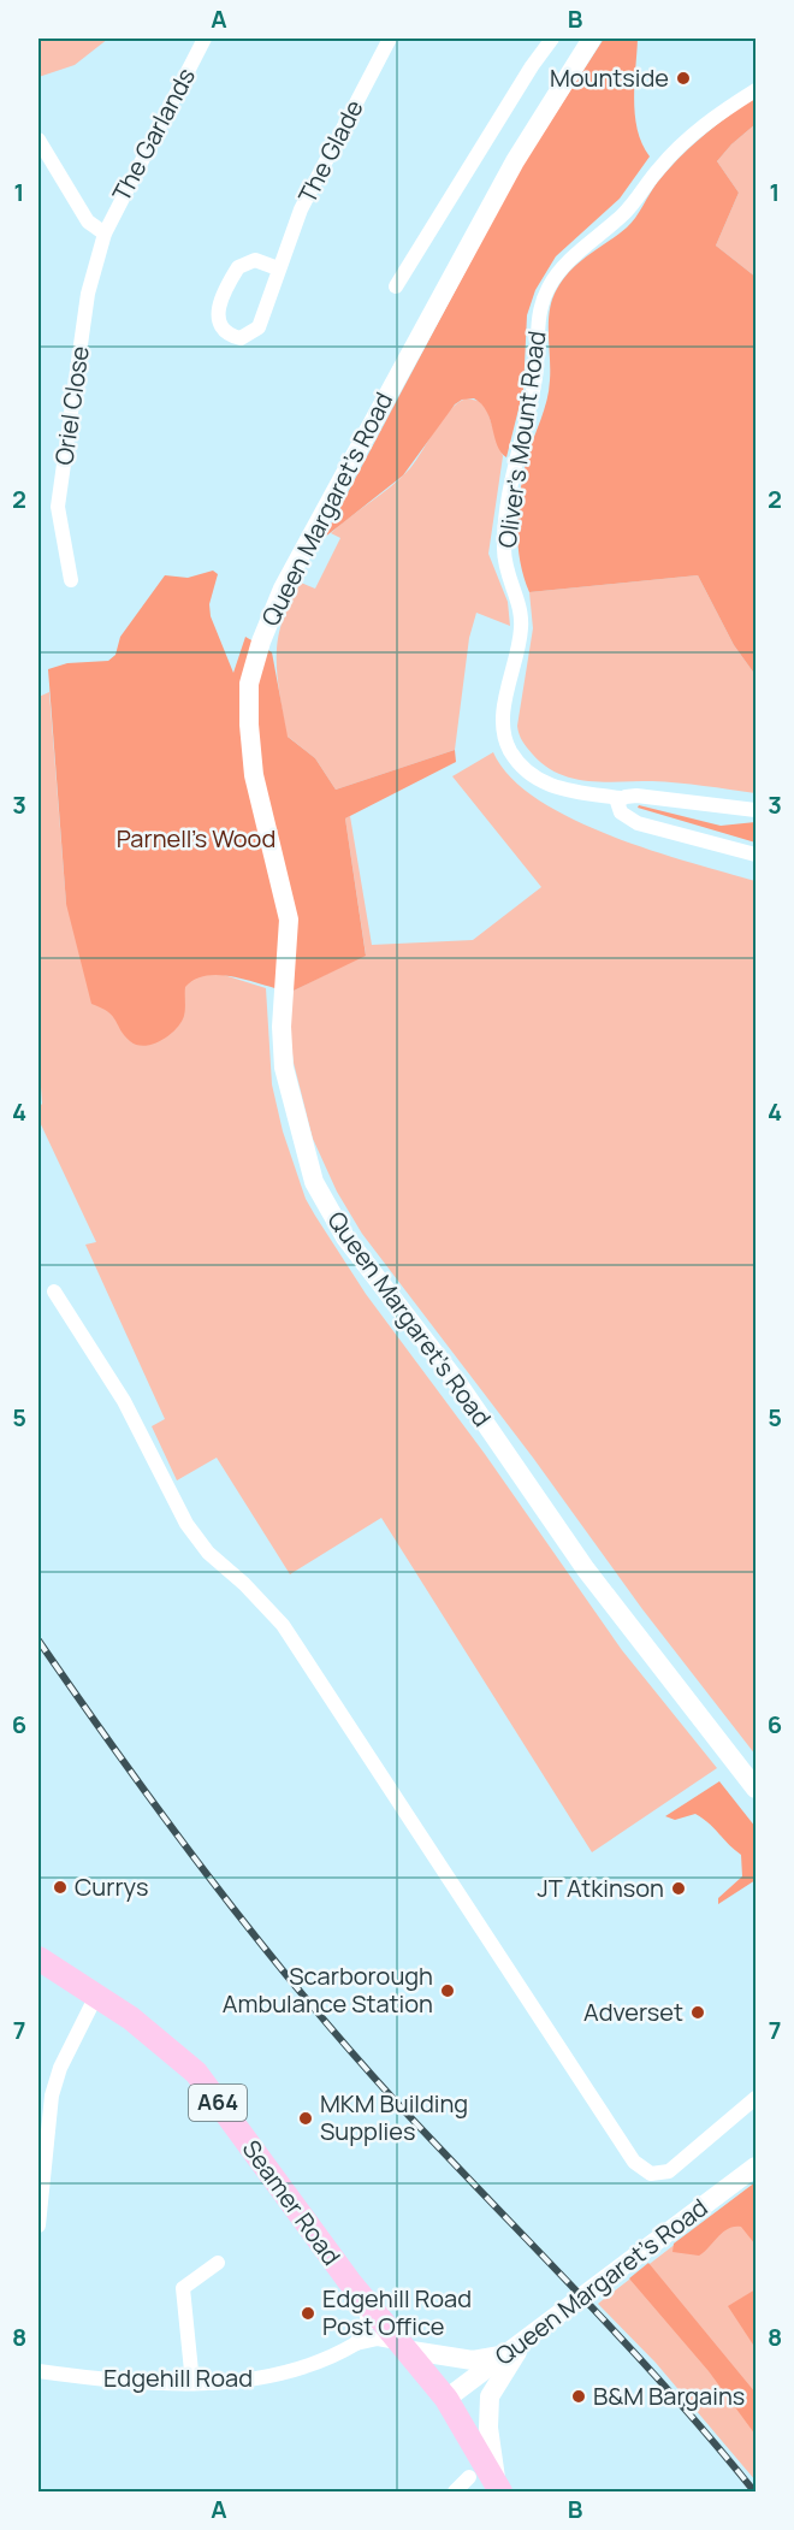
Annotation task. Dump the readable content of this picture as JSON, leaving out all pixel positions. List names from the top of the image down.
{
  "streets": {
    "highway": ["A64", "Seamer Road"],
    "main road": ["Queen Margaret's Road"],
    "street": [
      "The Garlands",
      "The Glade",
      "Oriel Close",
      "Oliver's Mount Road",
      "Edgehill Road"
    ]
  },
  "crossings": [
    ["The Garlands", "Oriel Close"],
    ["Queen Margaret's Road", "Seamer Road"],
    ["Seamer Road", "Edgehill Road"]
  ],
  "parks": ["Parnell's Wood"],
  "places": [
    "Mountside",
    "Currys",
    "JT Atkinson",
    "Scarborough Ambulance Station",
    "Adverset",
    "MKM Building Supplies",
    "Edgehill Road Post Office",
    "B&M Bargains"
  ],
  "grid": {
    "columns": ["A", "B"],
    "rows": [
      "1",
      "2",
      "3",
      "4",
      "5",
      "6",
      "7",
      "8"
    ]
  }
}
